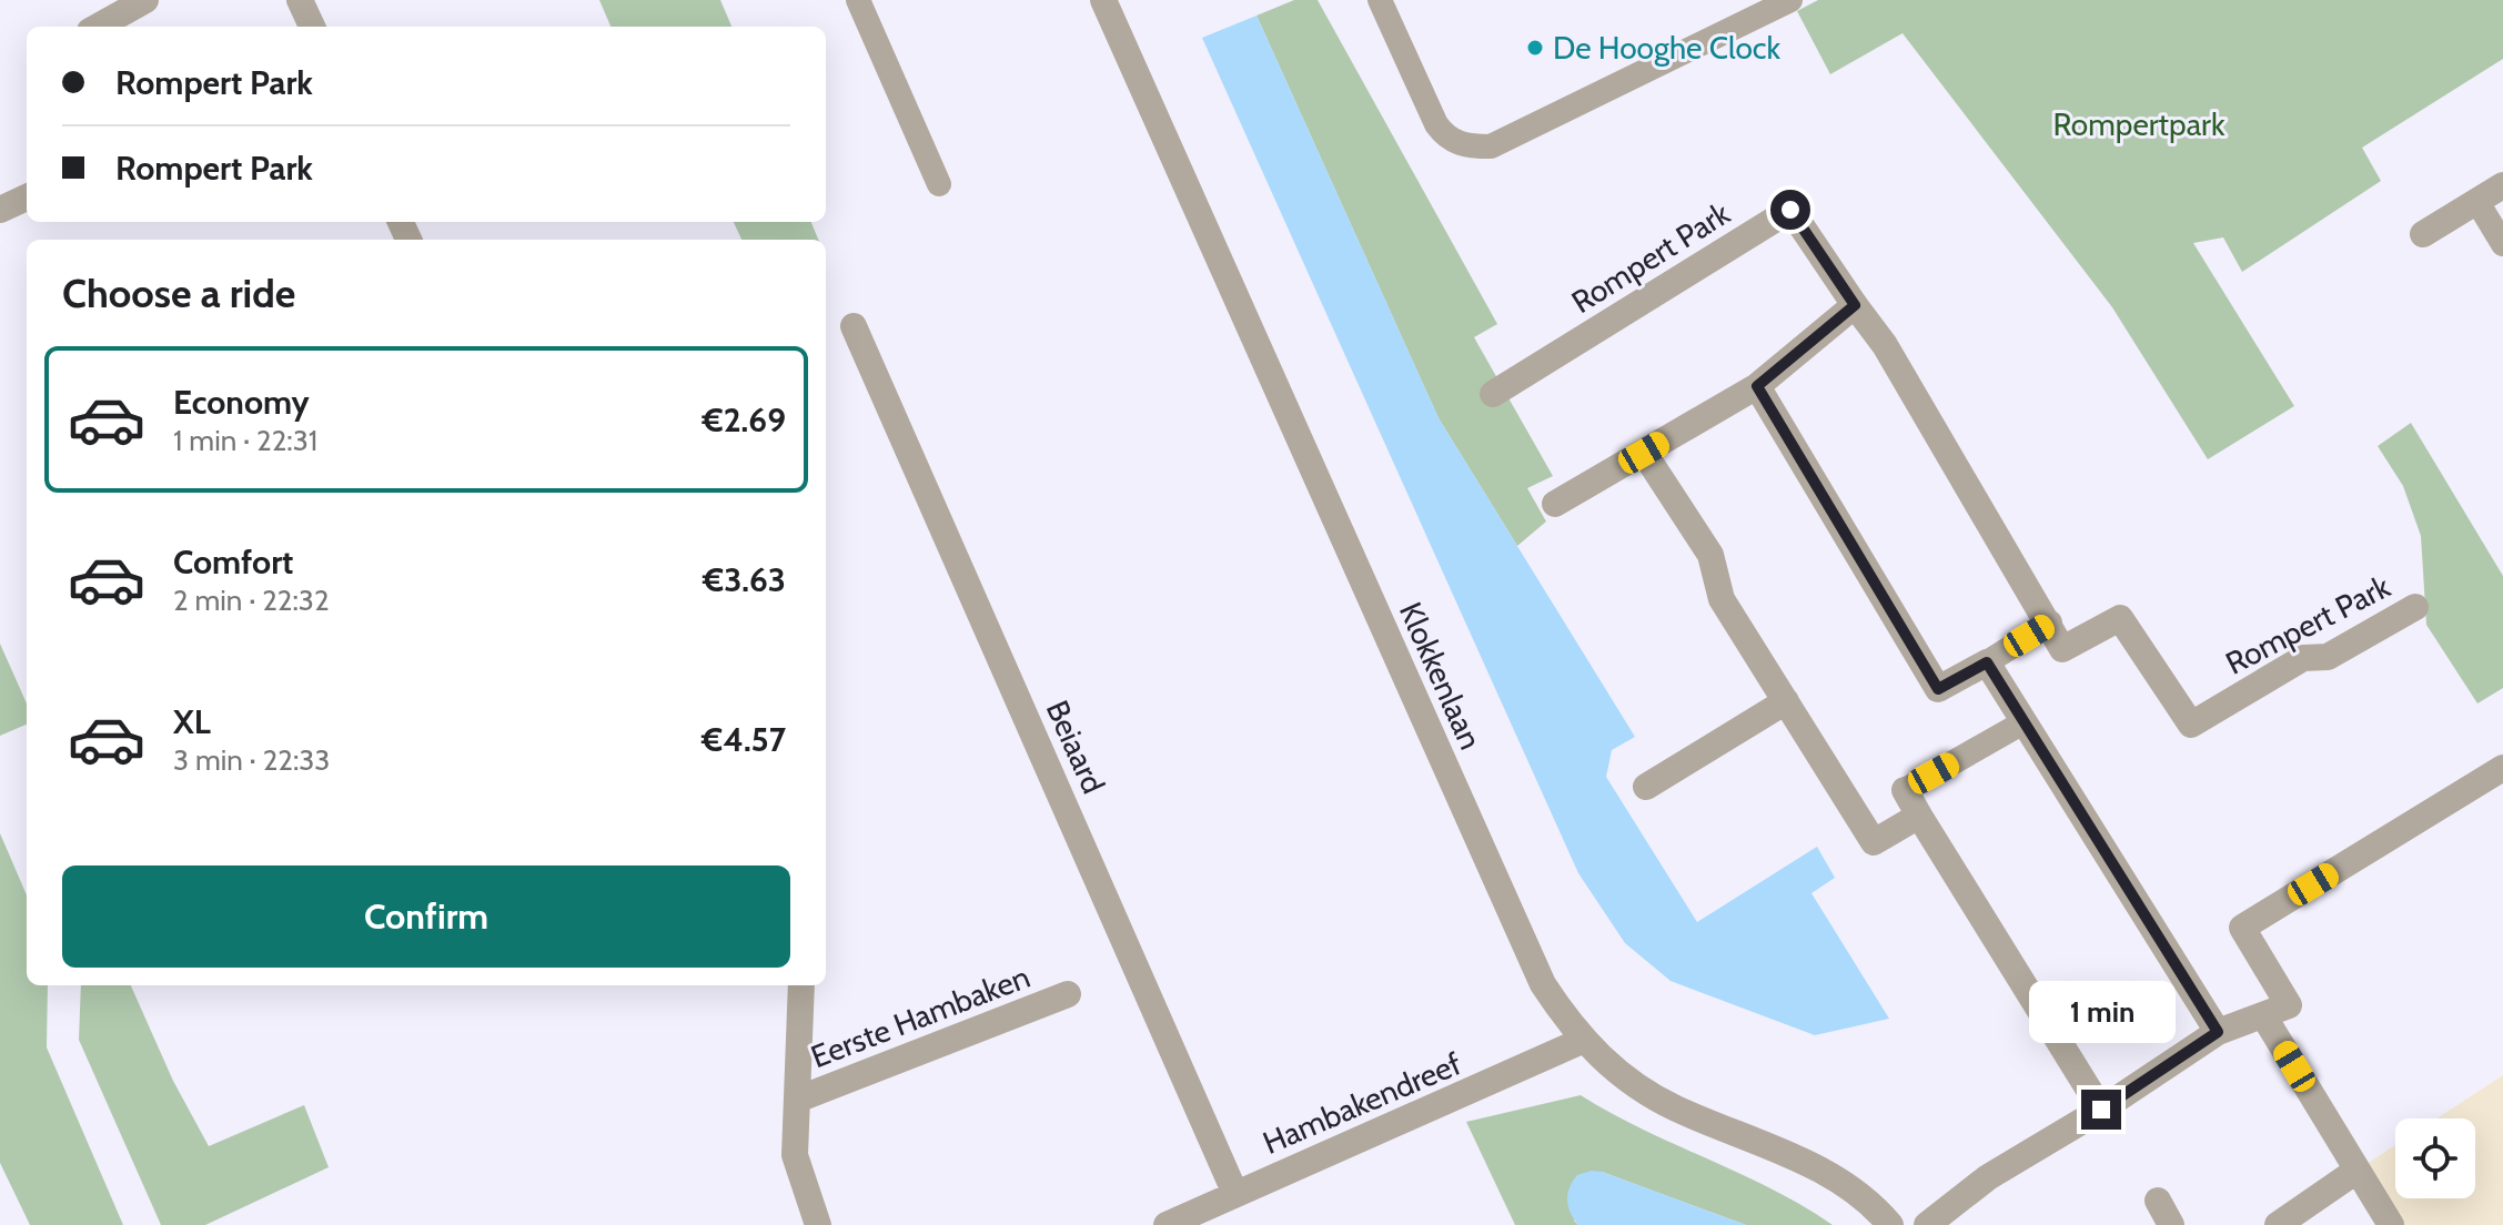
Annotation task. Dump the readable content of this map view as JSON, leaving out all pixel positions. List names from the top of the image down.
{
  "streets": {
    "street": [
      "Rompert Park",
      "Klokkenlaan",
      "Beiaard",
      "Eerste Hambaken",
      "Hambakendreef"
    ]
  },
  "crossings": [
    ["Klokkenlaan", "Hambakendreef"],
    ["Beiaard", "Hambakendreef"]
  ],
  "parks": ["Rompertpark"],
  "places": ["De Hooghe Clock"],
  "page": {
    "banner": ["Rompert Park", "Rompert Park"],
    "heading": "Choose a ride",
    "list": [
      {
        "name": "Economy",
        "note": "1 min · 22:31",
        "value": "€2.69"
      },
      {
        "name": "Comfort",
        "note": "2 min · 22:32",
        "value": "€3.63"
      },
      {
        "name": "XL",
        "note": "3 min · 22:33",
        "value": "€4.57"
      }
    ],
    "buttons": "Confirm",
    "bubble": "1 min"
  }
}
